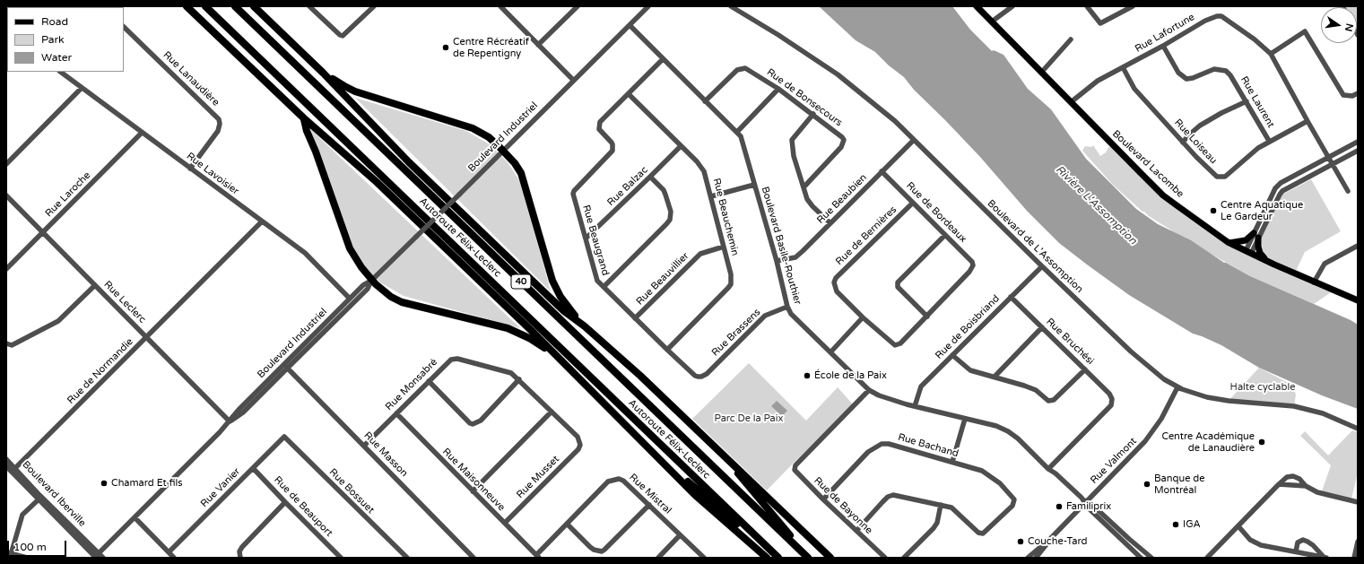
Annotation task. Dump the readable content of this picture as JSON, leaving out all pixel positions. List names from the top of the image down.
{
  "streets": {
    "highway": ["Autoroute Félix-Leclerc", "40"],
    "main road": ["Boulevard Lacombe"],
    "street": [
      "Rue Lafortune",
      "Rue Lanaudière",
      "Rue de Bonsecours",
      "Rue Laurent",
      "Boulevard Industriel",
      "Rue Loiseau",
      "Rue Lavoisier",
      "Rue Balzac",
      "Rue Laroche",
      "Rue Beaubien",
      "Rue de Bordeaux",
      "Rue Beauchemin",
      "Rue de Bernières",
      "Rue Beaugrand",
      "Boulevard Basile-Routhier",
      "Boulevard de L'Assomption",
      "Rue Beauvillier",
      "Rue Leclerc",
      "Rue de Boisbriand",
      "Rue Brassens",
      "Rue Bruchési",
      "Rue de Normandie",
      "Rue Monsabré",
      "Rue Bachand",
      "Rue Masson",
      "Rue Valmont",
      "Rue Musset",
      "Rue Maisonneuve",
      "Rue Vanier",
      "Rue Bossuet",
      "Boulevard Iberville",
      "Rue Mistral",
      "Rue de Bayonne",
      "Rue de Beauport"
    ]
  },
  "crossings": [
    ["Rue Lafortune", "Rue Laurent"],
    ["Rue Lafortune", "Rue Loiseau"],
    ["Rue Lafortune", "Boulevard Lacombe"],
    ["Rue Lanaudière", "Rue Lavoisier"],
    ["Rue de Bonsecours", "Boulevard Basile-Routhier"],
    ["Rue Laurent", "Rue Loiseau"],
    ["Boulevard Industriel", "Rue Lavoisier"],
    ["Boulevard Industriel", "Boulevard Basile-Routhier"],
    ["Boulevard Industriel", "Rue Leclerc"],
    ["Boulevard Industriel", "Rue Masson"],
    ["Boulevard Industriel", "Boulevard Iberville"],
    ["Rue Lavoisier", "Rue Laroche"],
    ["Rue Lavoisier", "Rue de Normandie"],
    ["Rue Balzac", "Rue Beauchemin"],
    ["Rue Balzac", "Rue Beaugrand"],
    ["Rue Laroche", "Rue Leclerc"],
    ["Rue Beaubien", "Rue de Bordeaux"],
    ["Rue Beaubien", "Boulevard Basile-Routhier"],
    ["Rue Beaubien", "Boulevard de L'Assomption"],
    ["Rue de Bordeaux", "Rue de Bernières"],
    ["Rue Beauchemin", "Rue Beaugrand"],
    ["Rue Beauchemin", "Rue Beauvillier"],
    ["Rue Beaugrand", "Rue Beauvillier"],
    ["Rue Beaugrand", "Rue Brassens"],
    ["Boulevard Basile-Routhier", "Rue de Boisbriand"],
    ["Boulevard Basile-Routhier", "Rue Brassens"],
    ["Boulevard Basile-Routhier", "Rue Bruchési"],
    ["Boulevard Basile-Routhier", "Rue Valmont"],
    ["Boulevard Basile-Routhier", "Rue de Bayonne"],
    ["Boulevard de L'Assomption", "Rue de Boisbriand"],
    ["Boulevard de L'Assomption", "Rue Valmont"],
    ["Rue Leclerc", "Rue de Normandie"],
    ["Rue de Boisbriand", "Rue Bruchési"],
    ["Rue de Normandie", "Boulevard Iberville"],
    ["Rue Monsabré", "Rue Masson"],
    ["Rue Monsabré", "Rue Musset"],
    ["Rue Monsabré", "Rue Maisonneuve"],
    ["Rue Bachand", "Rue de Bayonne"],
    ["Rue Musset", "Rue Maisonneuve"],
    ["Rue Maisonneuve", "Rue Mistral"],
    ["Rue Vanier", "Rue Bossuet"],
    ["Rue Vanier", "Rue de Beauport"]
  ],
  "water": ["Rivière L'Assomption"],
  "parks": ["Halte cyclable", "Parc De la Paix"],
  "places": [
    "Centre Récréatif de Repentigny",
    "Centre Aquatique Le Gardeur",
    "École de la Paix",
    "Centre Académique de Lanaudière",
    "Chamard Et fils",
    "Banque de Montréal",
    "Familiprix",
    "IGA",
    "Couche-Tard"
  ],
  "legend": ["Road", "Park", "Water"],
  "scale_bar": "100 m",
  "north": "right"
}
